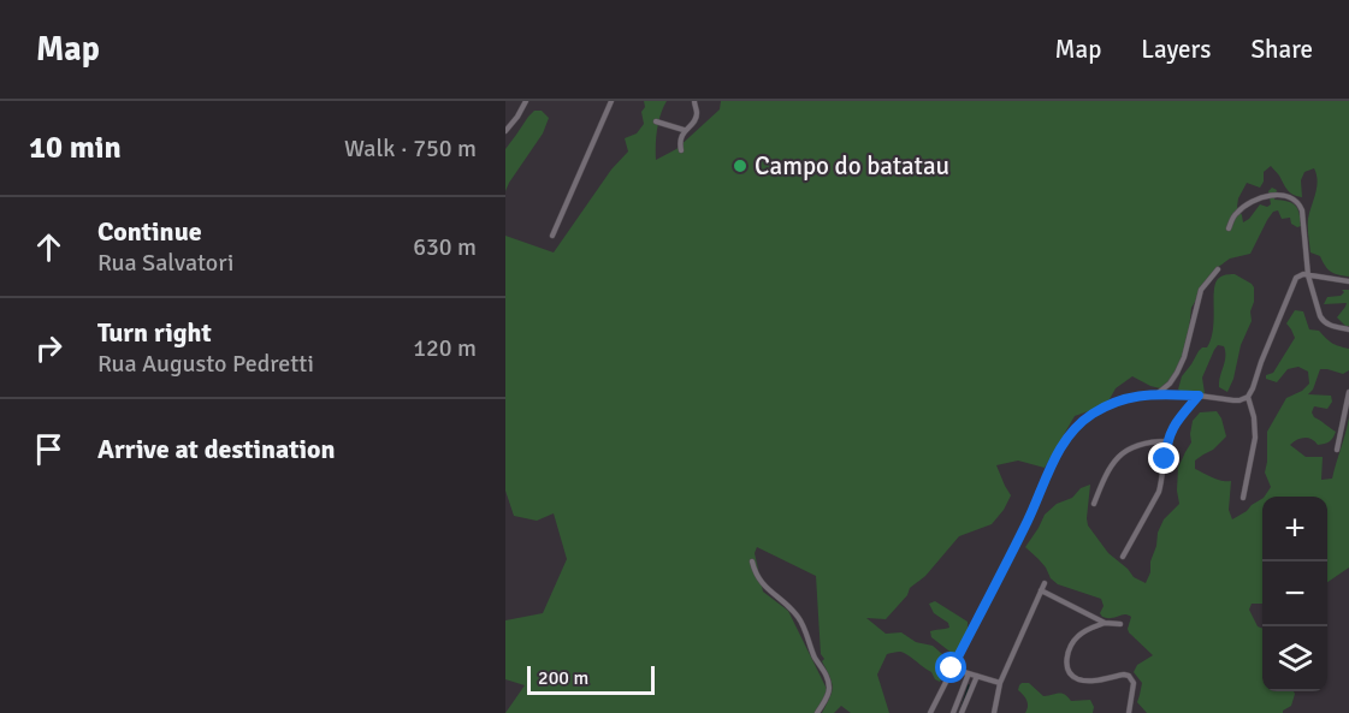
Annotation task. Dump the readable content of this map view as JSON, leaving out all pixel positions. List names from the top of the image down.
{
  "places": ["Campo do batatau"],
  "scale_bar": "200 m",
  "page": {
    "header": "Map",
    "nav": ["Map", "Layers", "Share"],
    "heading": ["10 min", "Walk · 750 m"],
    "list": [
      ["Continue", "Rua Salvatori", "630 m"],
      ["Turn right", "Rua Augusto Pedretti", "120 m"],
      "Arrive at destination"
    ],
    "map_buttons": ["+", "−"],
    "scale": "200 m"
  }
}
